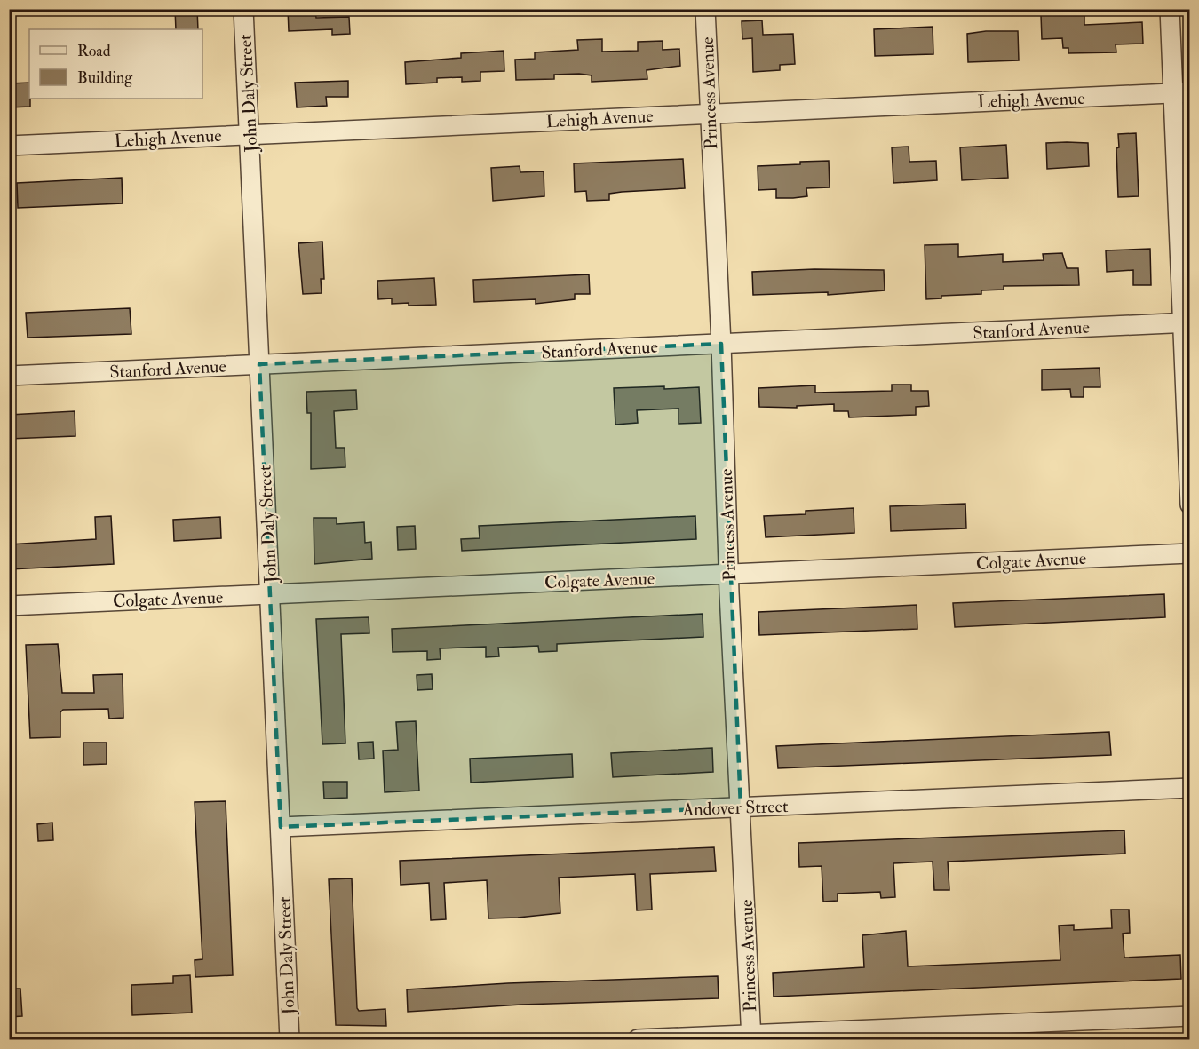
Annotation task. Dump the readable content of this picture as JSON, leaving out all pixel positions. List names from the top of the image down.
{
  "streets": {
    "street": [
      "John Daly Street",
      "Princess Avenue",
      "Lehigh Avenue",
      "Stanford Avenue",
      "Colgate Avenue",
      "Andover Street"
    ]
  },
  "crossings": [
    ["John Daly Street", "Lehigh Avenue"],
    ["John Daly Street", "Stanford Avenue"],
    ["John Daly Street", "Colgate Avenue"],
    ["John Daly Street", "Andover Street"],
    ["Princess Avenue", "Lehigh Avenue"],
    ["Princess Avenue", "Stanford Avenue"],
    ["Princess Avenue", "Colgate Avenue"],
    ["Princess Avenue", "Andover Street"]
  ],
  "legend": ["Road", "Building"]
}
